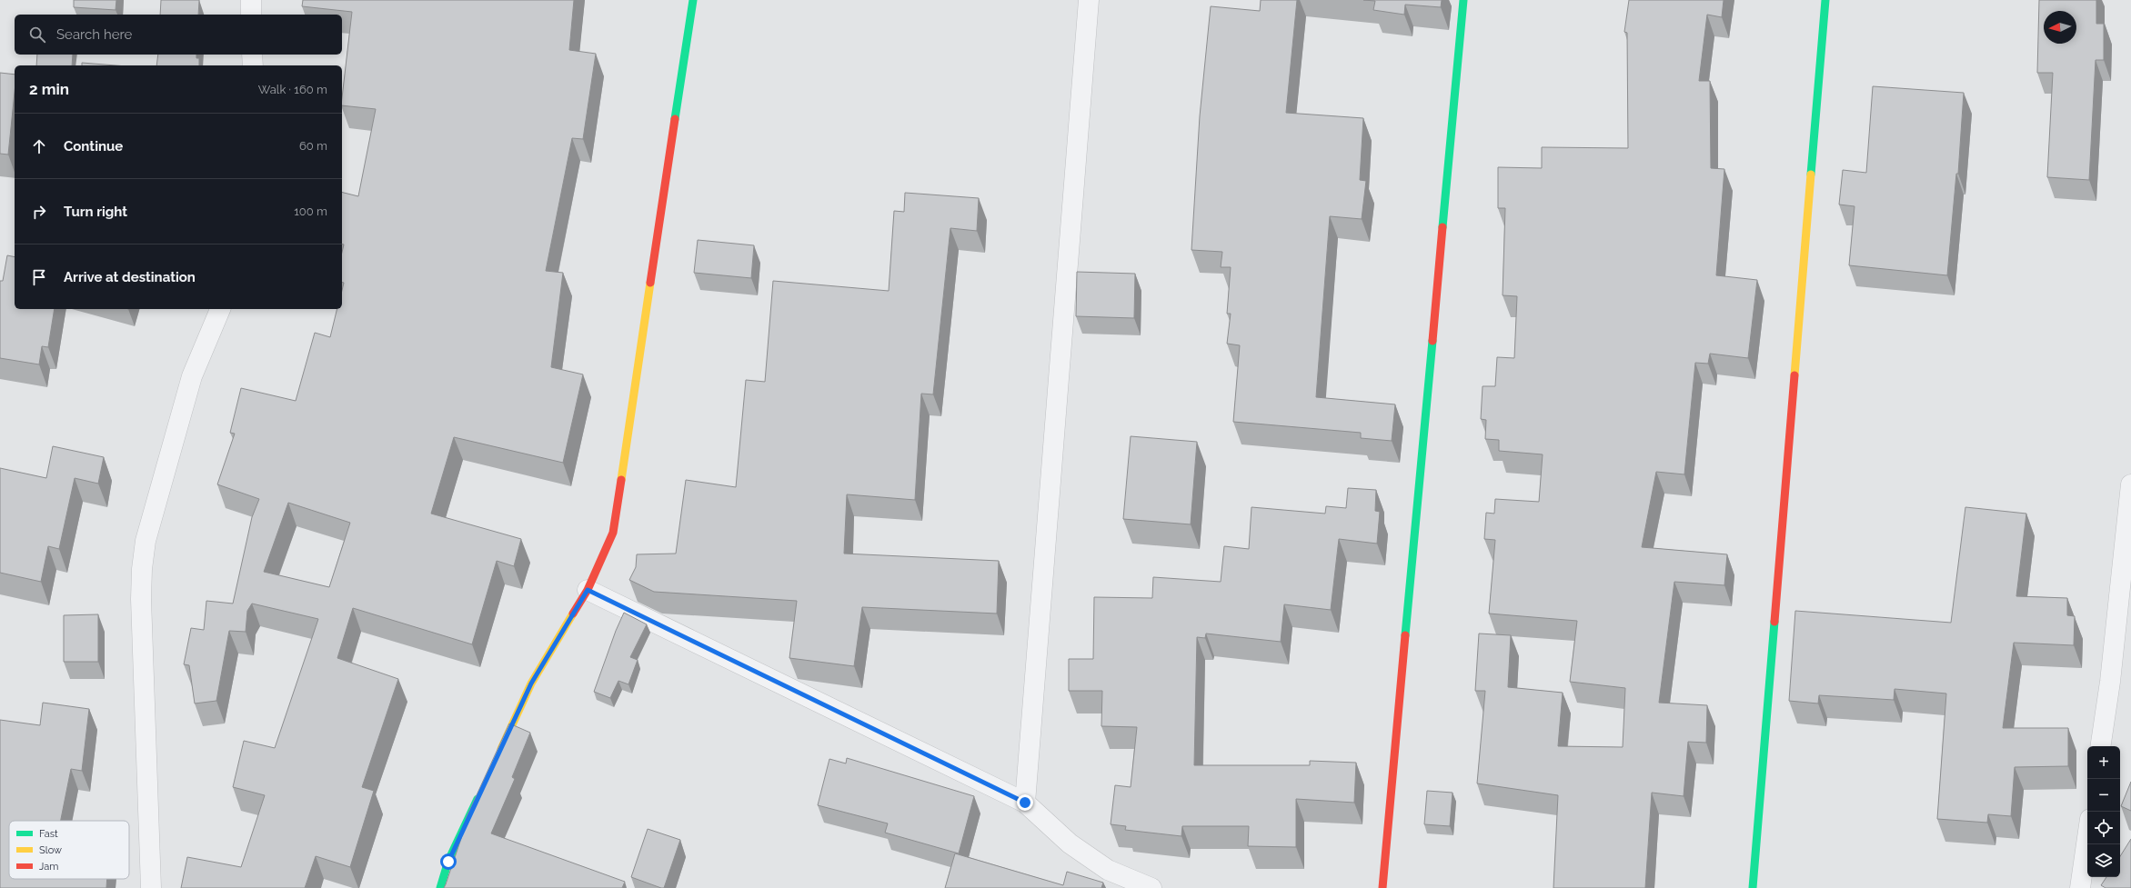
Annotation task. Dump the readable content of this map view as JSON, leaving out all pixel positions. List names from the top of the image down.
{
  "legend": ["Fast", "Slow", "Jam"],
  "north": "left",
  "page": {
    "search": "Search here",
    "heading": ["2 min", "Walk · 160 m"],
    "list": [
      ["Continue", "60 m"],
      ["Turn right", "100 m"],
      "Arrive at destination"
    ],
    "map_buttons": ["+", "−"]
  }
}
